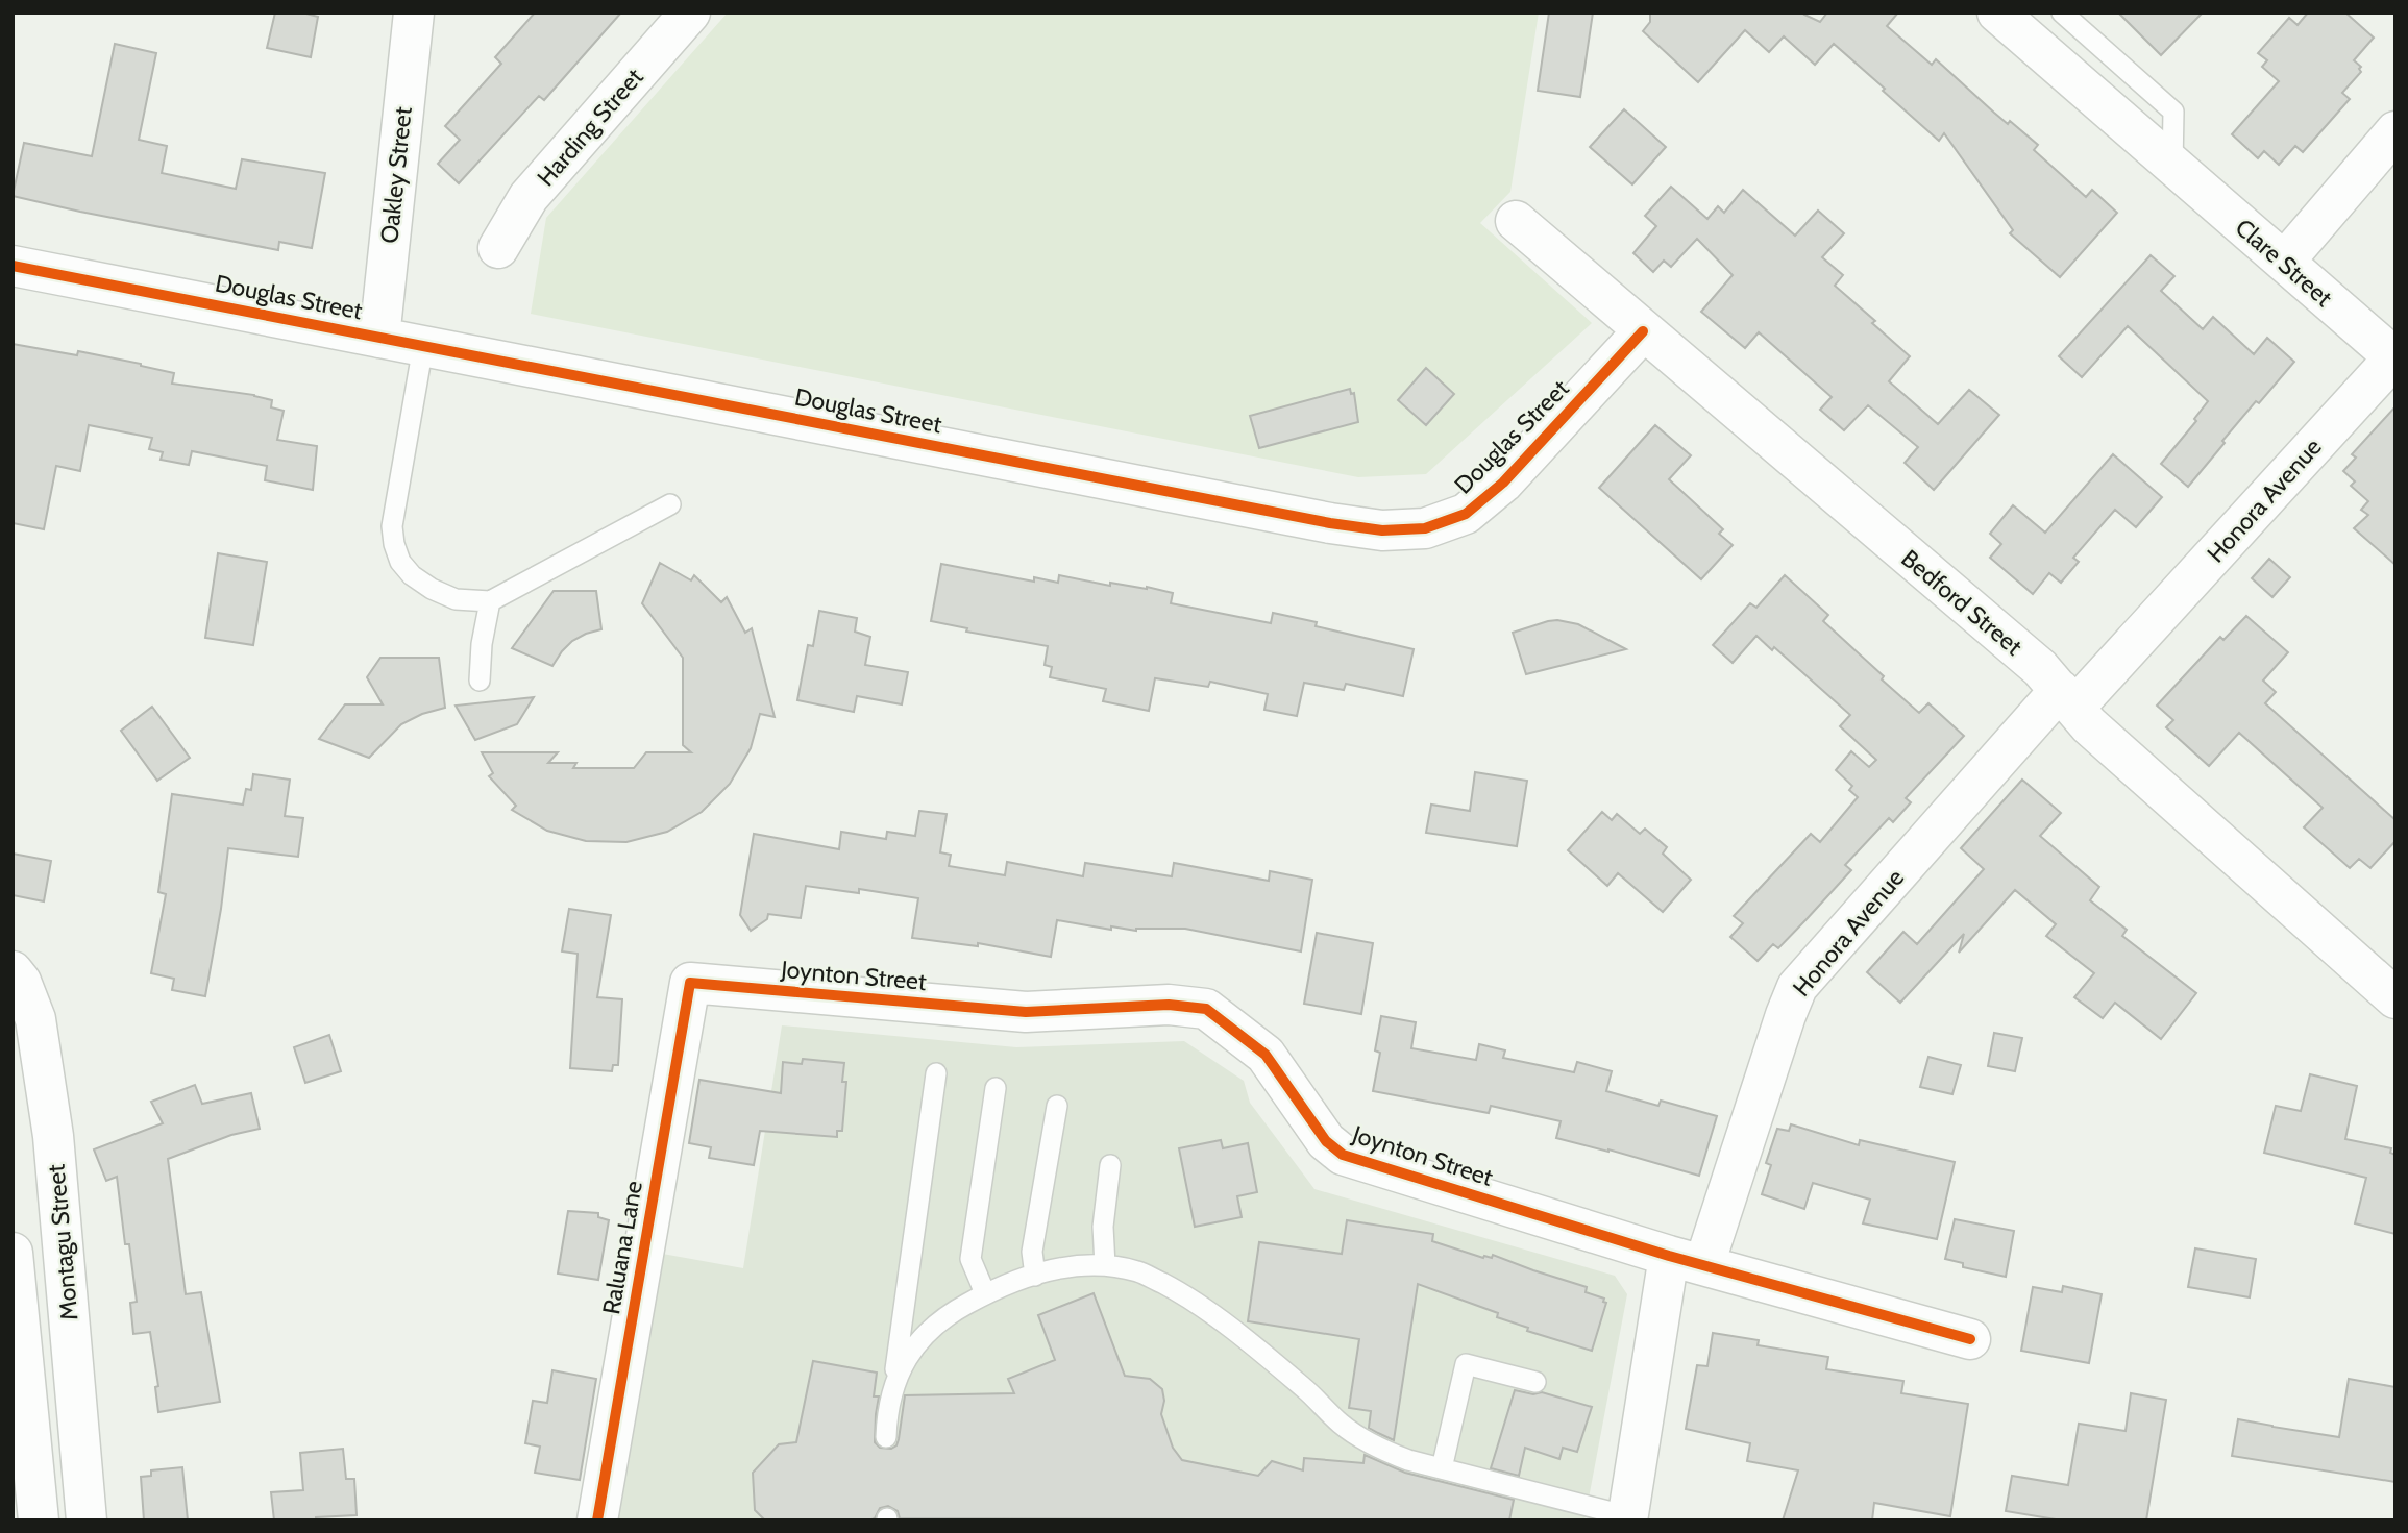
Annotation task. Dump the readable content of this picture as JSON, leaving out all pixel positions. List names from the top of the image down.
{
  "streets": {
    "street": [
      "Harding Street",
      "Oakley Street",
      "Clare Street",
      "Douglas Street",
      "Honora Avenue",
      "Bedford Street",
      "Joynton Street",
      "Montagu Street",
      "Raluana Lane"
    ]
  },
  "crossings": [
    ["Oakley Street", "Douglas Street"],
    ["Clare Street", "Honora Avenue"],
    ["Douglas Street", "Bedford Street"],
    ["Honora Avenue", "Bedford Street"],
    ["Honora Avenue", "Joynton Street"],
    ["Joynton Street", "Raluana Lane"]
  ]
}
